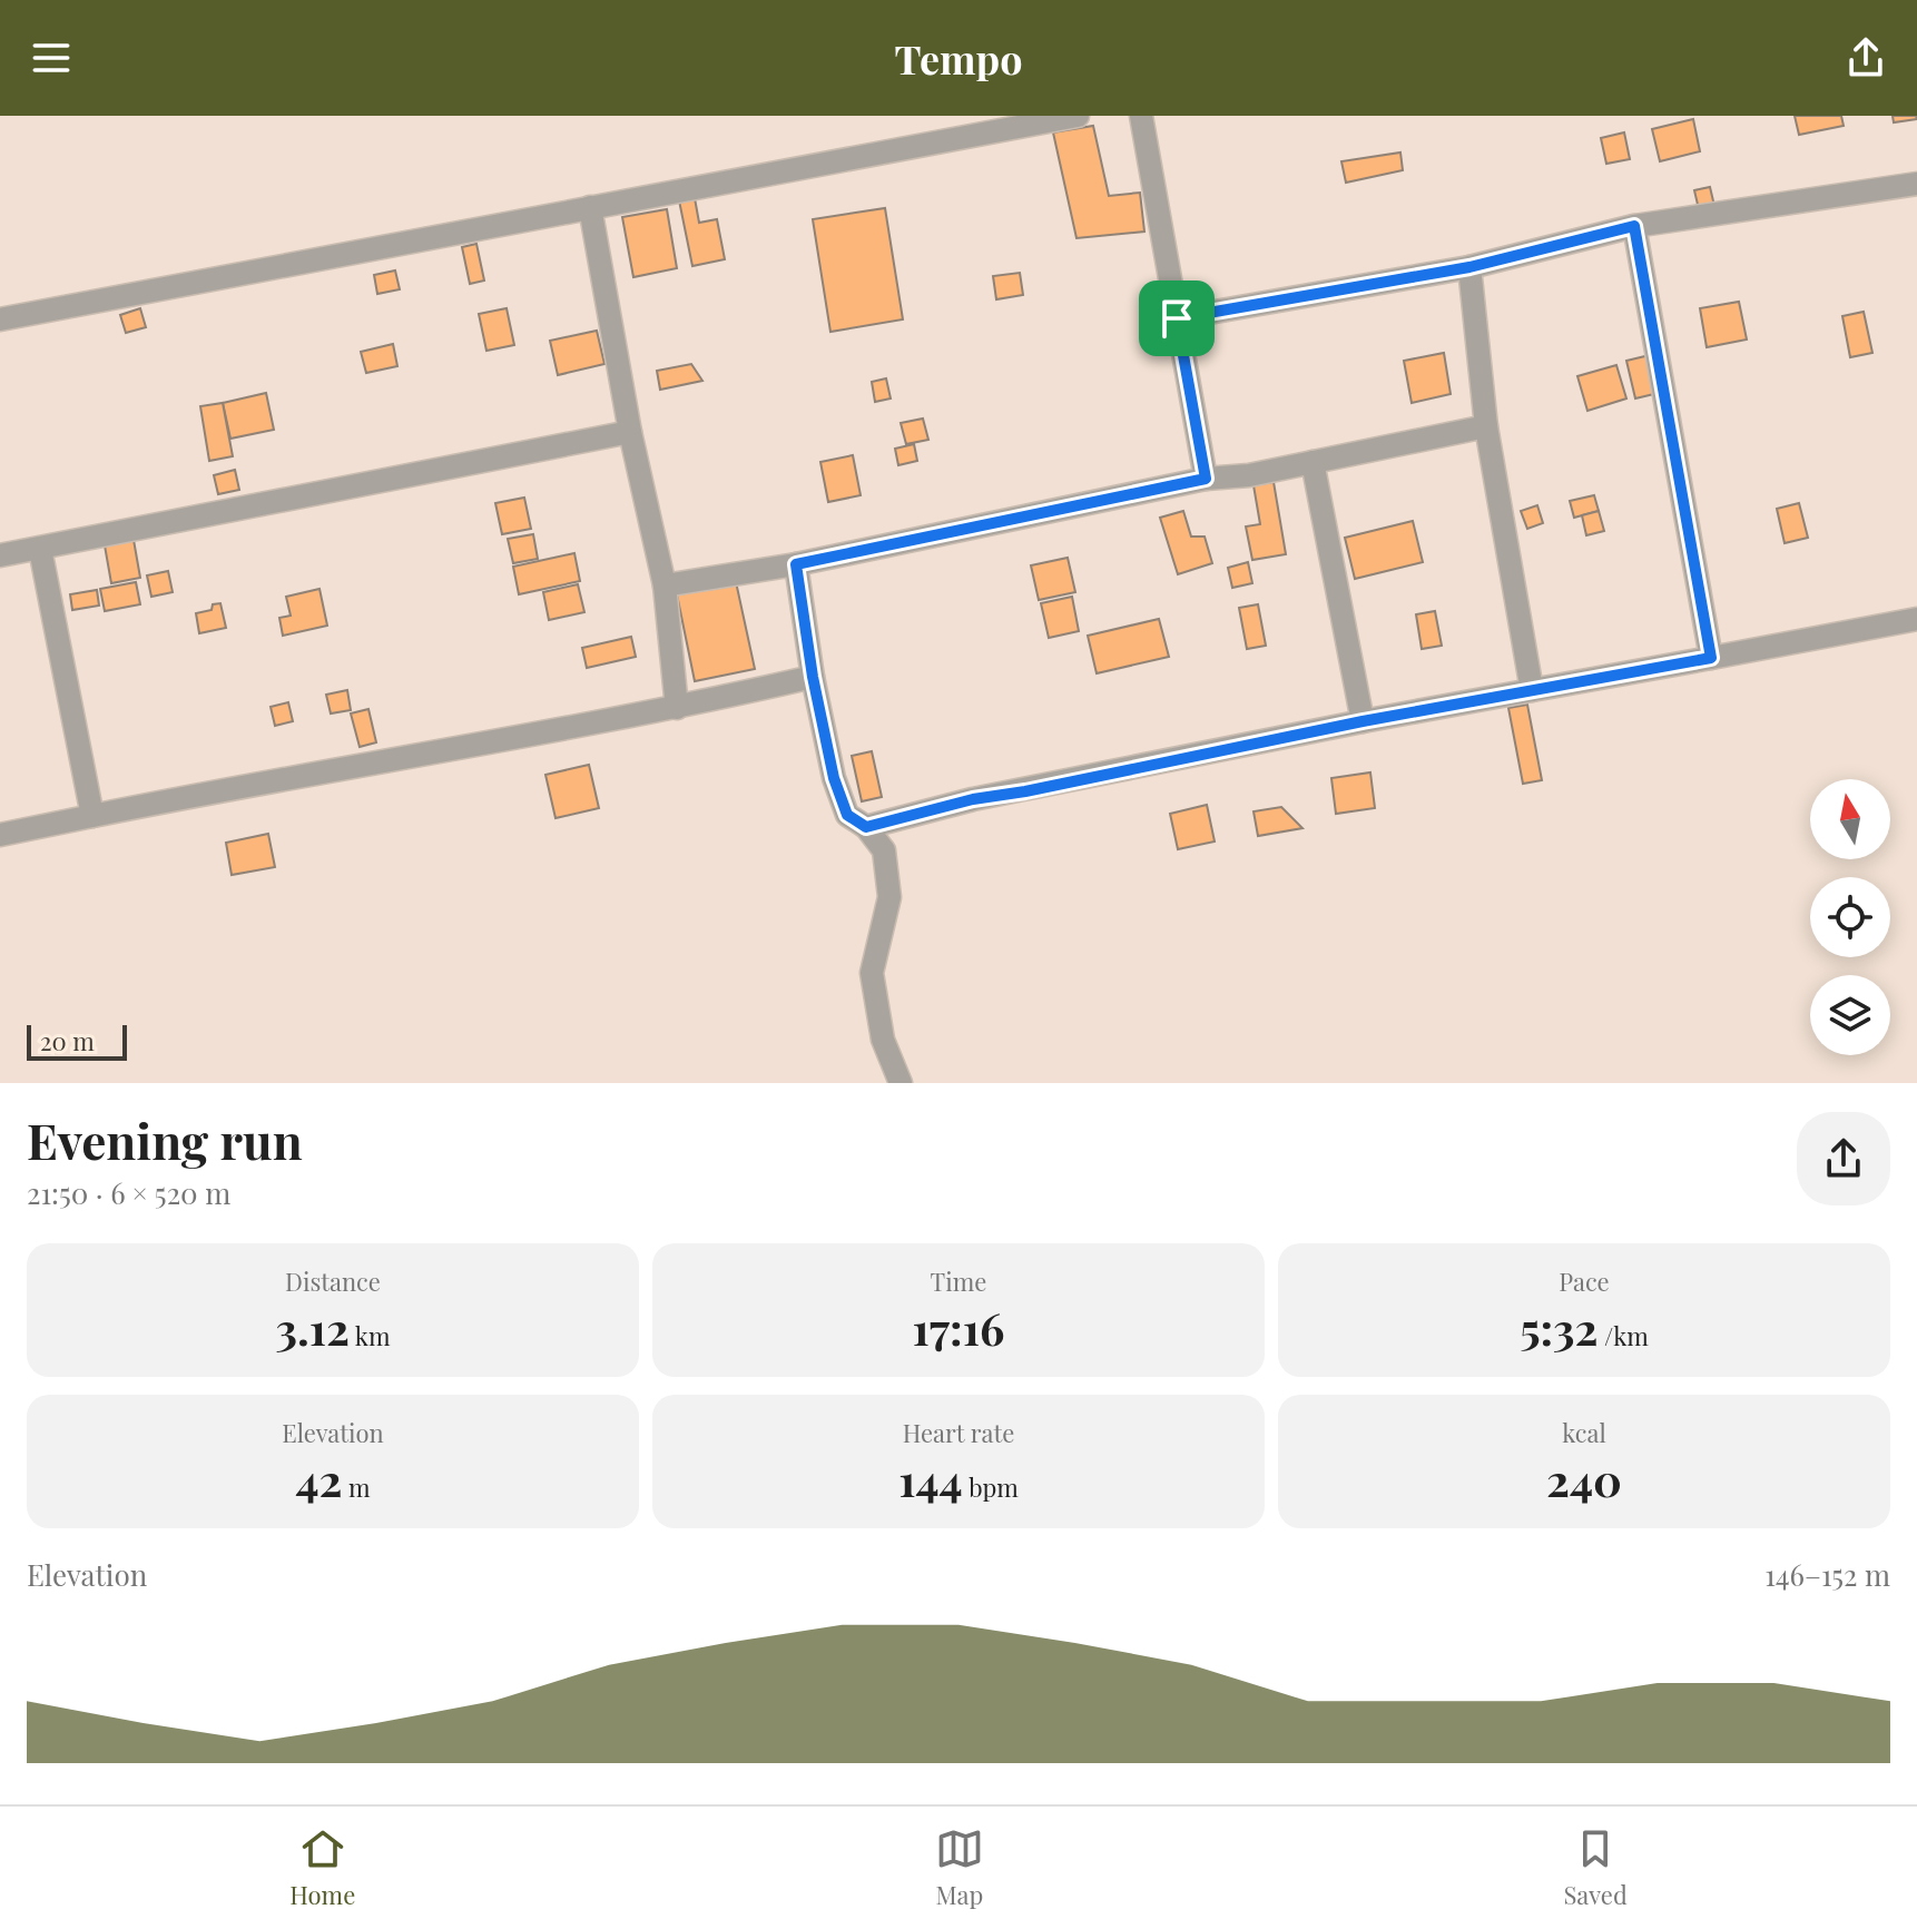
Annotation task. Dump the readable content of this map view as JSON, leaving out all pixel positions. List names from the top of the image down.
{
  "scale_bar": "20 m",
  "north": "top",
  "page": {
    "header": "Tempo",
    "scale": "20 m",
    "heading": ["Evening run", "21:50 · 6 × 520 m"],
    "stats": [
      ["Distance", "3.12 km"],
      ["Time", "17:16"],
      ["Pace", "5:32 /km"],
      ["Elevation", "42 m"],
      ["Heart rate", "144 bpm"],
      ["kcal", "240"]
    ],
    "chart": ["Elevation", "146–152 m"],
    "tabs": ["Home", "Map", "Saved"]
  }
}
